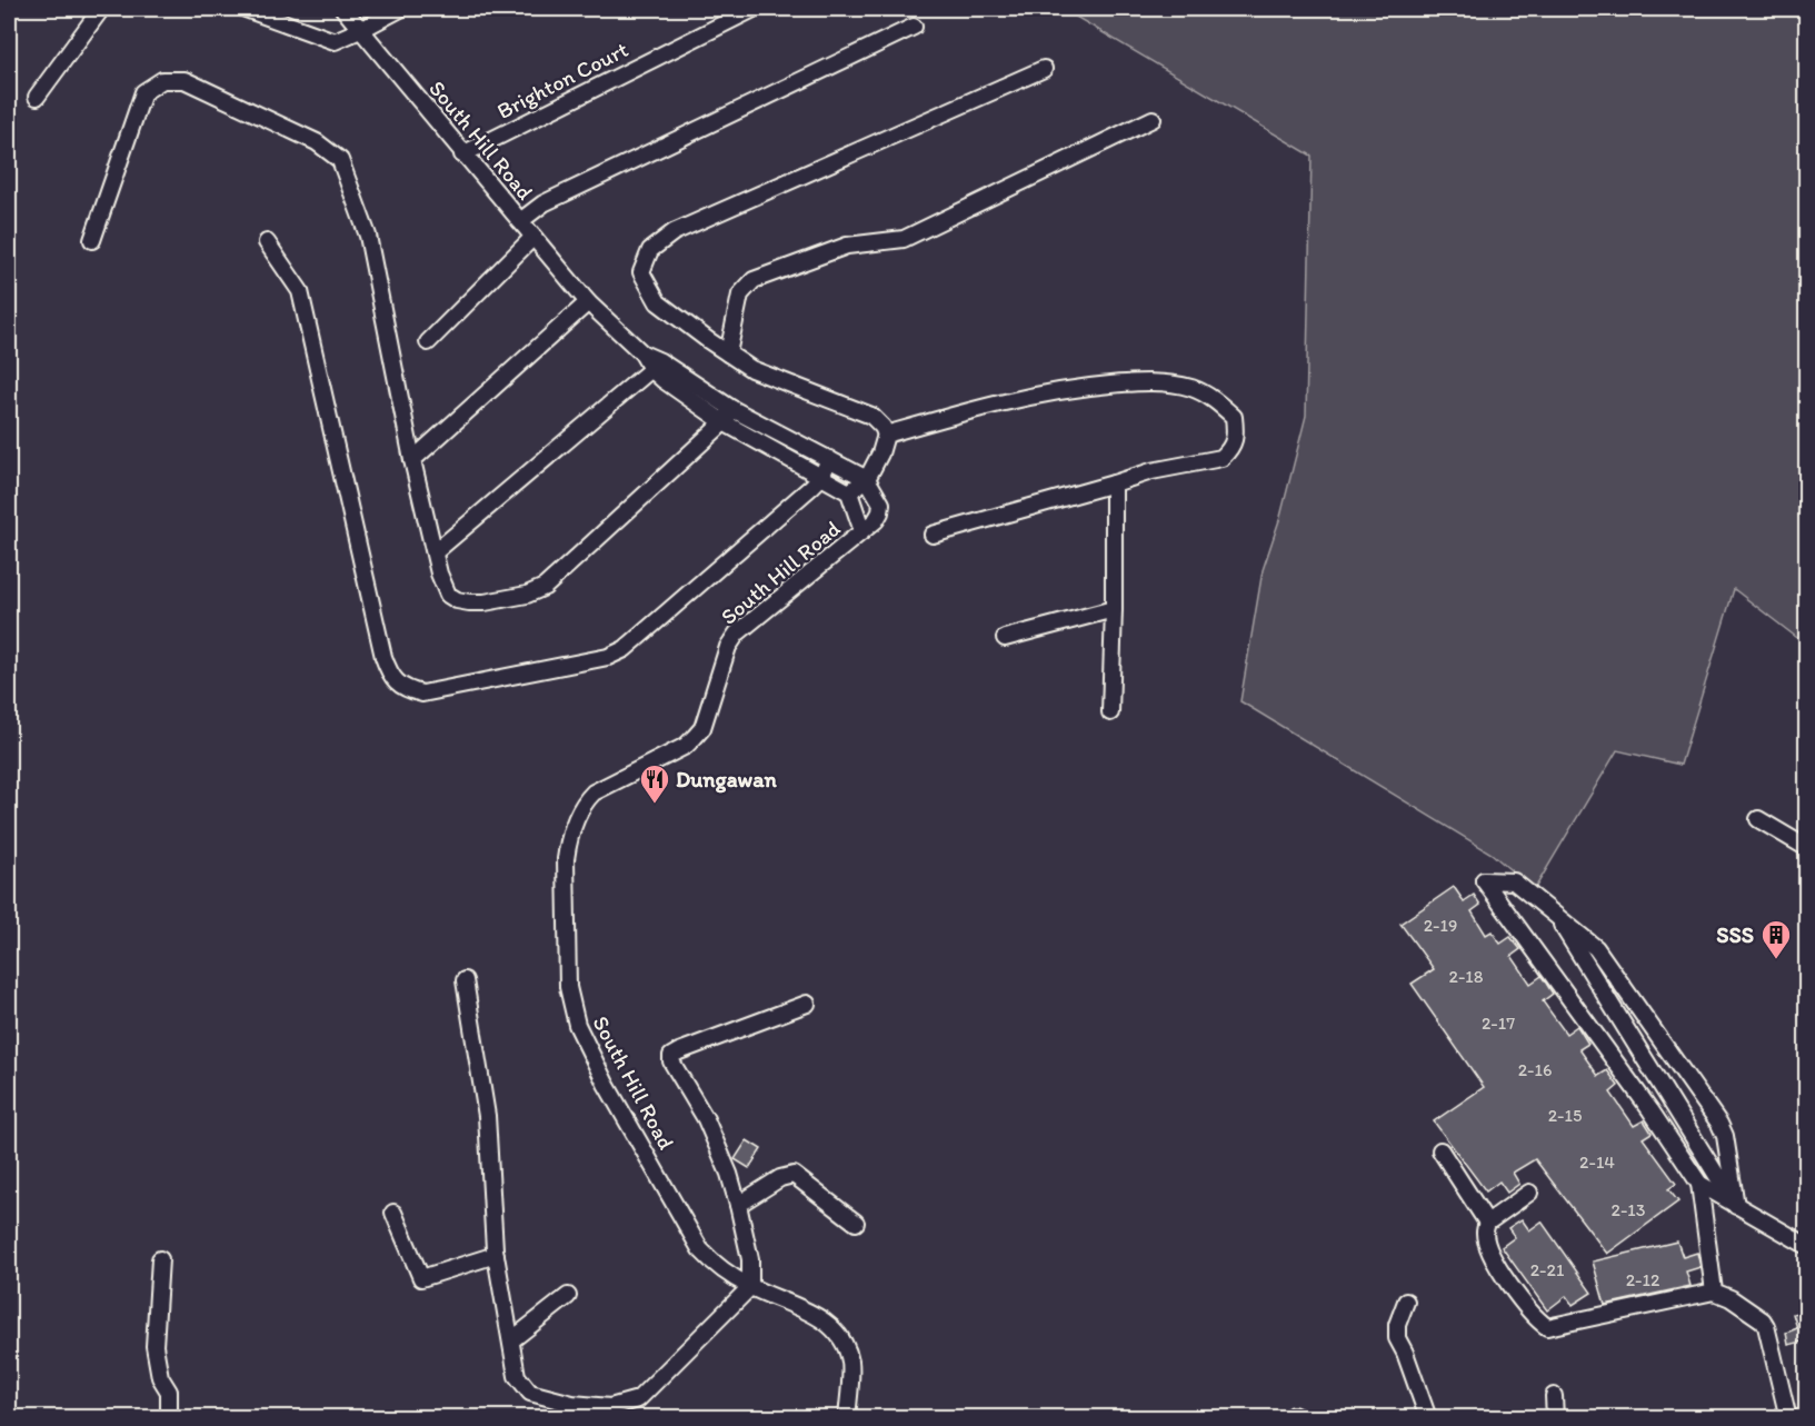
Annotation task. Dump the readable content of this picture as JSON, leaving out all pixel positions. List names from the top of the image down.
{
  "streets": {
    "street": ["Brighton Court", "South Hill Road"]
  },
  "crossings": [
    ["Brighton Court", "South Hill Road"]
  ],
  "places": {
    "restaurant": ["Dungawan"],
    "building": ["SSS"]
  },
  "house_numbers": [
    "2-19",
    "2-18",
    "2-17",
    "2-16",
    "2-15",
    "2-14",
    "2-13",
    "2-21",
    "2-12"
  ]
}
